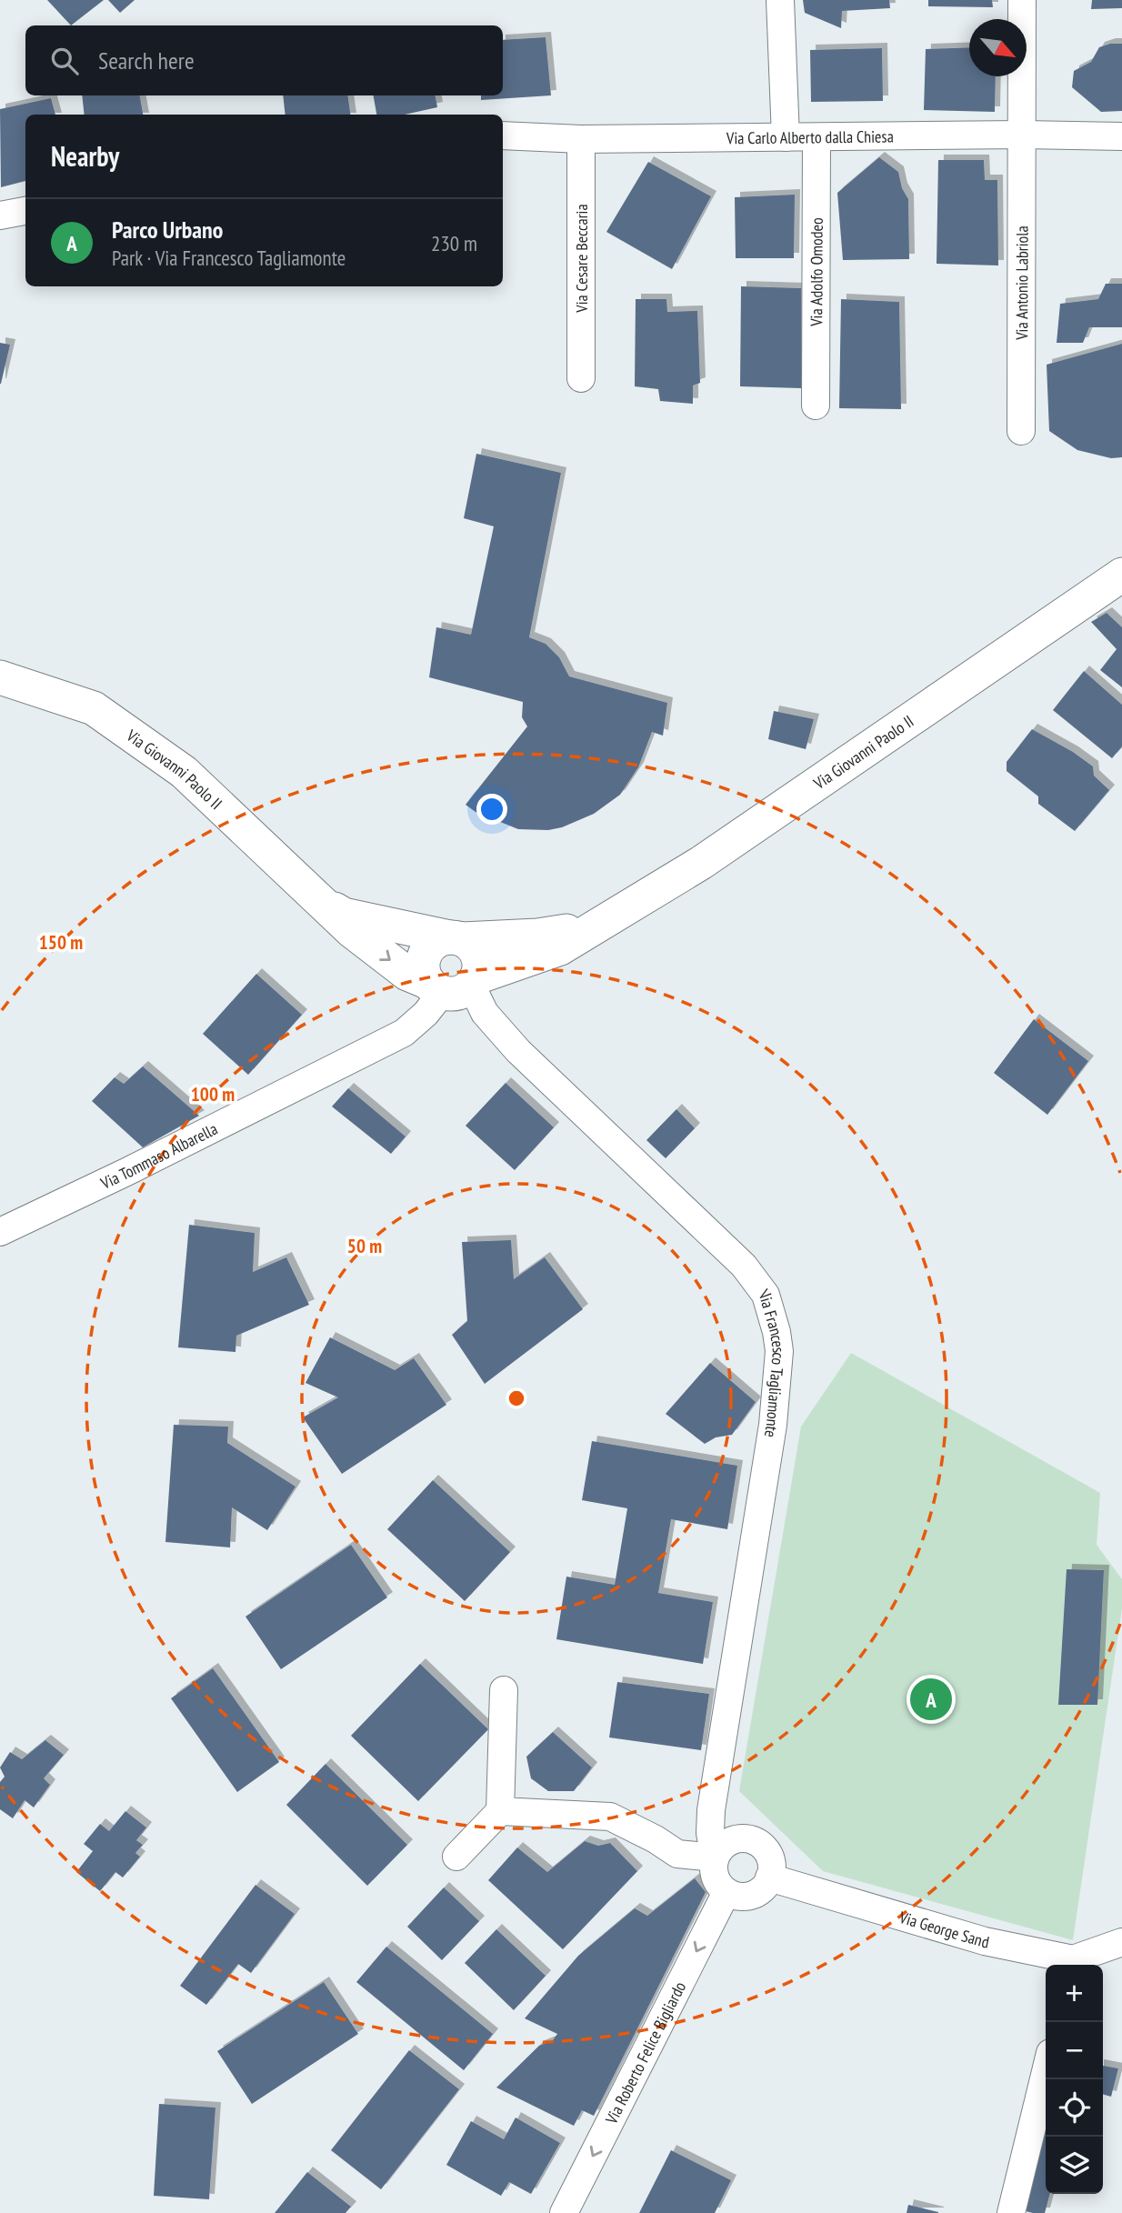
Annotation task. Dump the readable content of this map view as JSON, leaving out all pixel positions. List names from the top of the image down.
{
  "streets": {
    "street": [
      "Via Carlo Alberto dalla Chiesa",
      "Via Cesare Beccaria",
      "Via Adolfo Omodeo",
      "Via Antonio Labriola",
      "Via Giovanni Paolo II",
      "Via Tommaso Albarella",
      "Via Francesco Tagliamonte",
      "Via George Sand",
      "Via Roberto Felice Bigliardo"
    ]
  },
  "crossings": [
    ["Via Carlo Alberto dalla Chiesa", "Via Cesare Beccaria"],
    ["Via Carlo Alberto dalla Chiesa", "Via Adolfo Omodeo"],
    ["Via Carlo Alberto dalla Chiesa", "Via Antonio Labriola"],
    ["Via Giovanni Paolo II", "Via Tommaso Albarella"],
    ["Via Giovanni Paolo II", "Via Francesco Tagliamonte"],
    ["Via Tommaso Albarella", "Via Francesco Tagliamonte"],
    ["Via Francesco Tagliamonte", "Via George Sand"],
    ["Via Francesco Tagliamonte", "Via Roberto Felice Bigliardo"],
    ["Via George Sand", "Via Roberto Felice Bigliardo"]
  ],
  "one_way": ["Via Roberto Felice Bigliardo"],
  "north": "bottom right",
  "page": {
    "search": "Search here",
    "heading": "Nearby",
    "list": [
      {
        "mark": "A",
        "name": "Parco Urbano",
        "note": "Park · Via Francesco Tagliamonte",
        "value": "230 m"
      }
    ],
    "pins": "A",
    "map_buttons": ["+", "−"]
  },
  "rings": ["150 m", "100 m", "50 m"]
}
